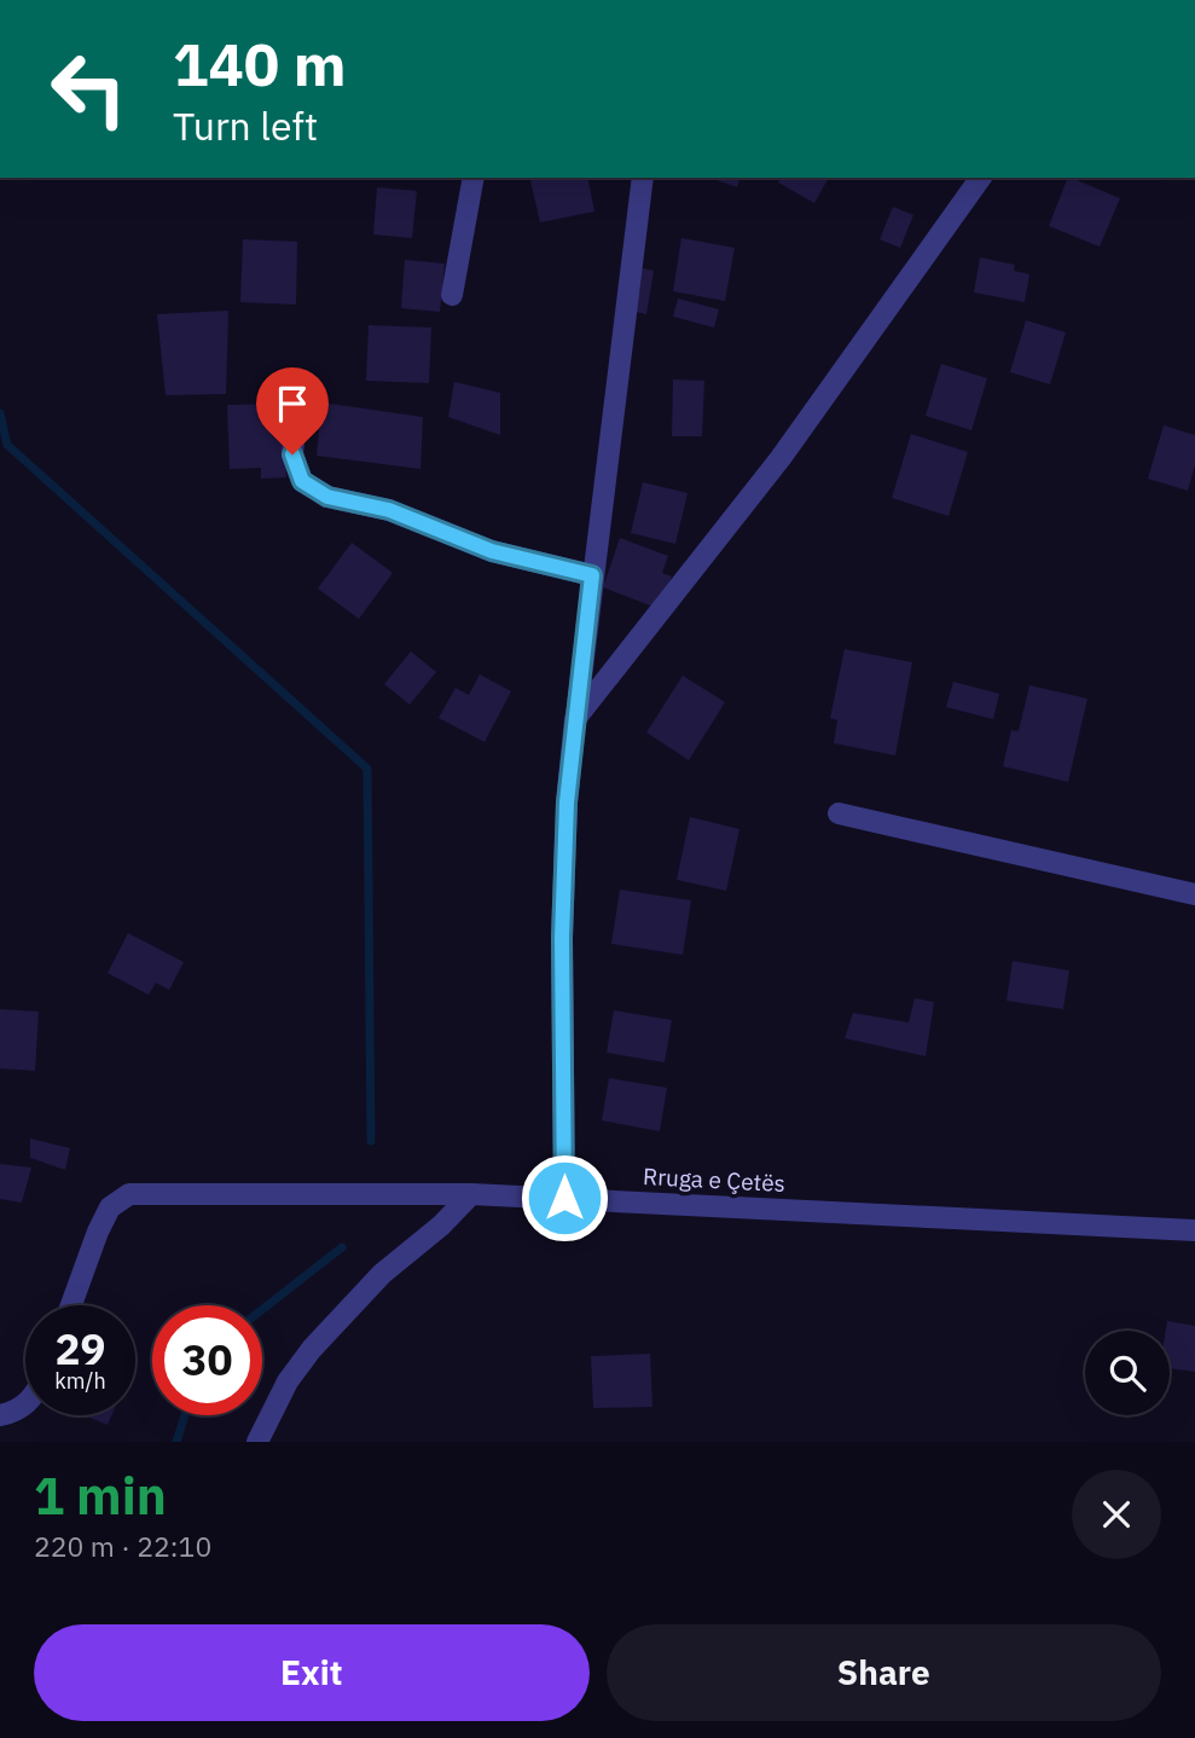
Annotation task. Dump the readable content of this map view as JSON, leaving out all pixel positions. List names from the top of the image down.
{
  "streets": {
    "street": ["Rruga e Çetës"]
  },
  "page": {
    "turn": ["140 m", "Turn left"],
    "speed": "29 km/h",
    "limit": "30",
    "heading": ["1 min", "220 m · 22:10"],
    "buttons": ["Exit", "Share"]
  }
}
